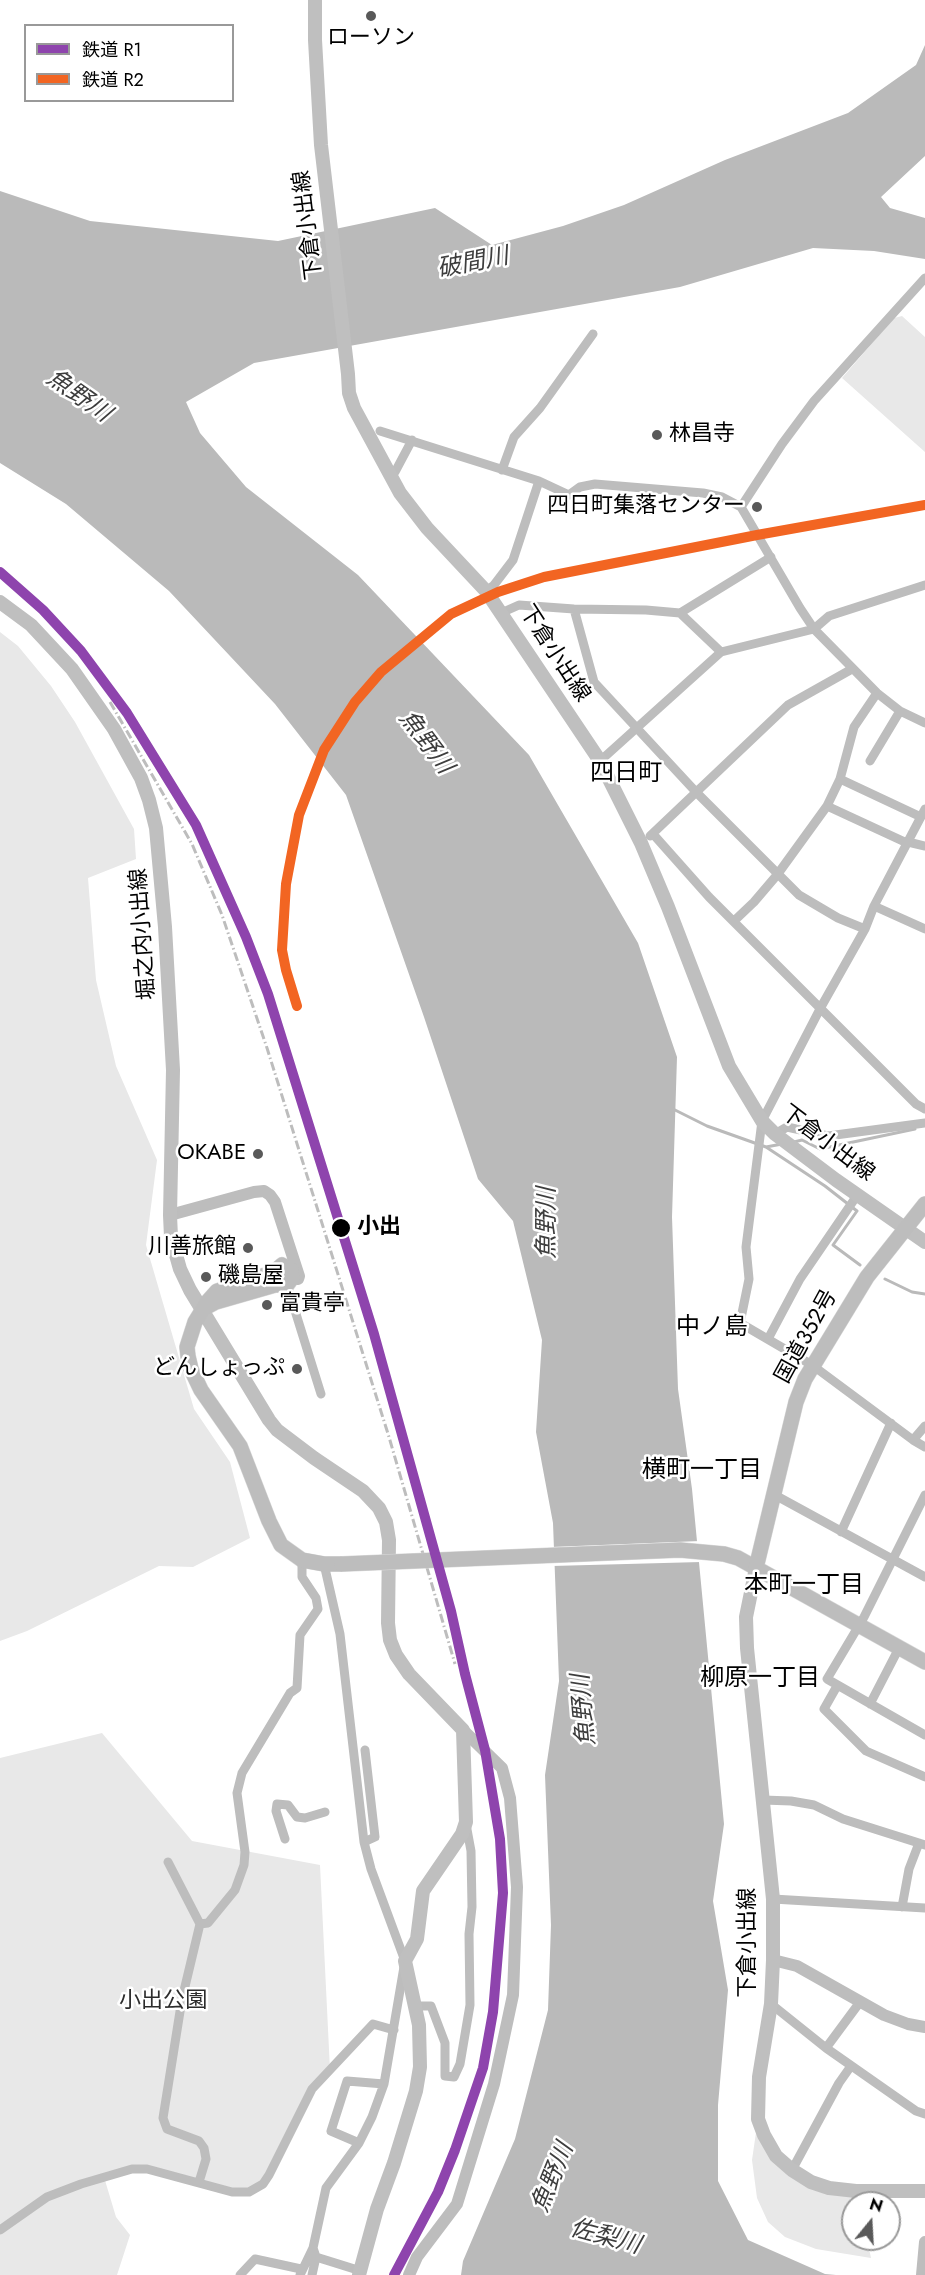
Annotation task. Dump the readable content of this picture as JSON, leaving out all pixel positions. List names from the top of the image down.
{
  "streets": {
    "main road": ["下倉小出線", "堀之内小出線", "国道352号"]
  },
  "crossings": [
    ["下倉小出線", "国道352号"]
  ],
  "districts": [
    "四日町",
    "中ノ島",
    "横町一丁目",
    "本町一丁目",
    "柳原一丁目"
  ],
  "water": ["破間川", "魚野川", "佐梨川"],
  "parks": ["小出公園"],
  "places": [
    "ローソン",
    "林昌寺",
    "四日町集落センター",
    "OKABE",
    "小出",
    "川善旅館",
    "磯島屋",
    "富貴亭",
    "どんしょっぷ"
  ],
  "lines": ["rail line R2", "rail line R1"],
  "legend": ["鉄道 R1", "鉄道 R2"],
  "north": "top"
}
